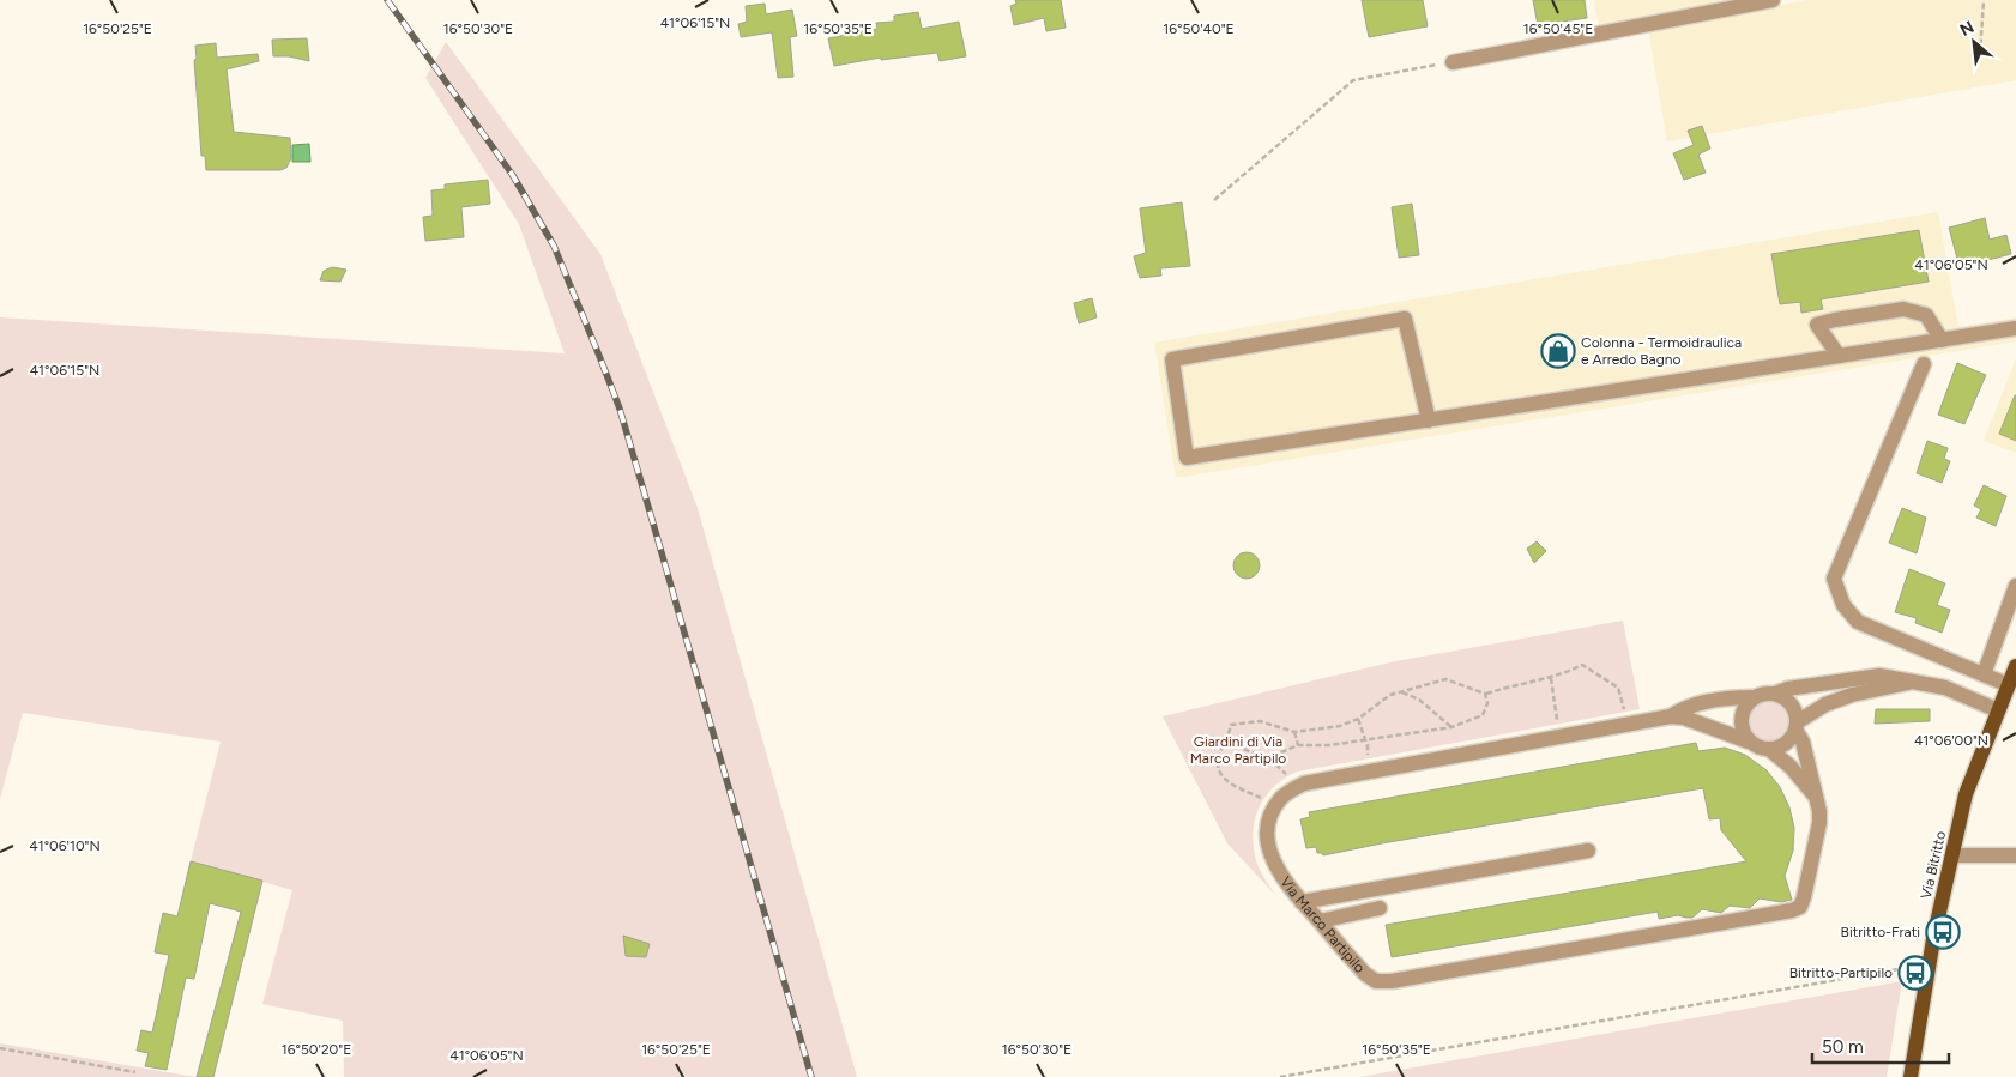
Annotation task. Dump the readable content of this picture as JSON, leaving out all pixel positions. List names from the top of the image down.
{
  "streets": {
    "main road": ["Via Bitritto"],
    "street": ["Via Marco Partipilo"]
  },
  "parks": ["Giardini di Via Marco Partipilo"],
  "places": {
    "shop": ["Colonna - Termoidraulica e Arredo Bagno"],
    "bus stop": ["Bitritto-Frati", "Bitritto-Partipilo"]
  },
  "scale_bar": "50 m",
  "north": "top left",
  "coordinates": [
    "41°06'15\"N",
    "16°50'25\"E",
    "16°50'30\"E",
    "16°50'35\"E",
    "16°50'40\"E",
    "16°50'45\"E",
    "41°06'05\"N",
    "41°06'00\"N",
    "41°06'10\"N",
    "16°50'20\"E"
  ]
}
